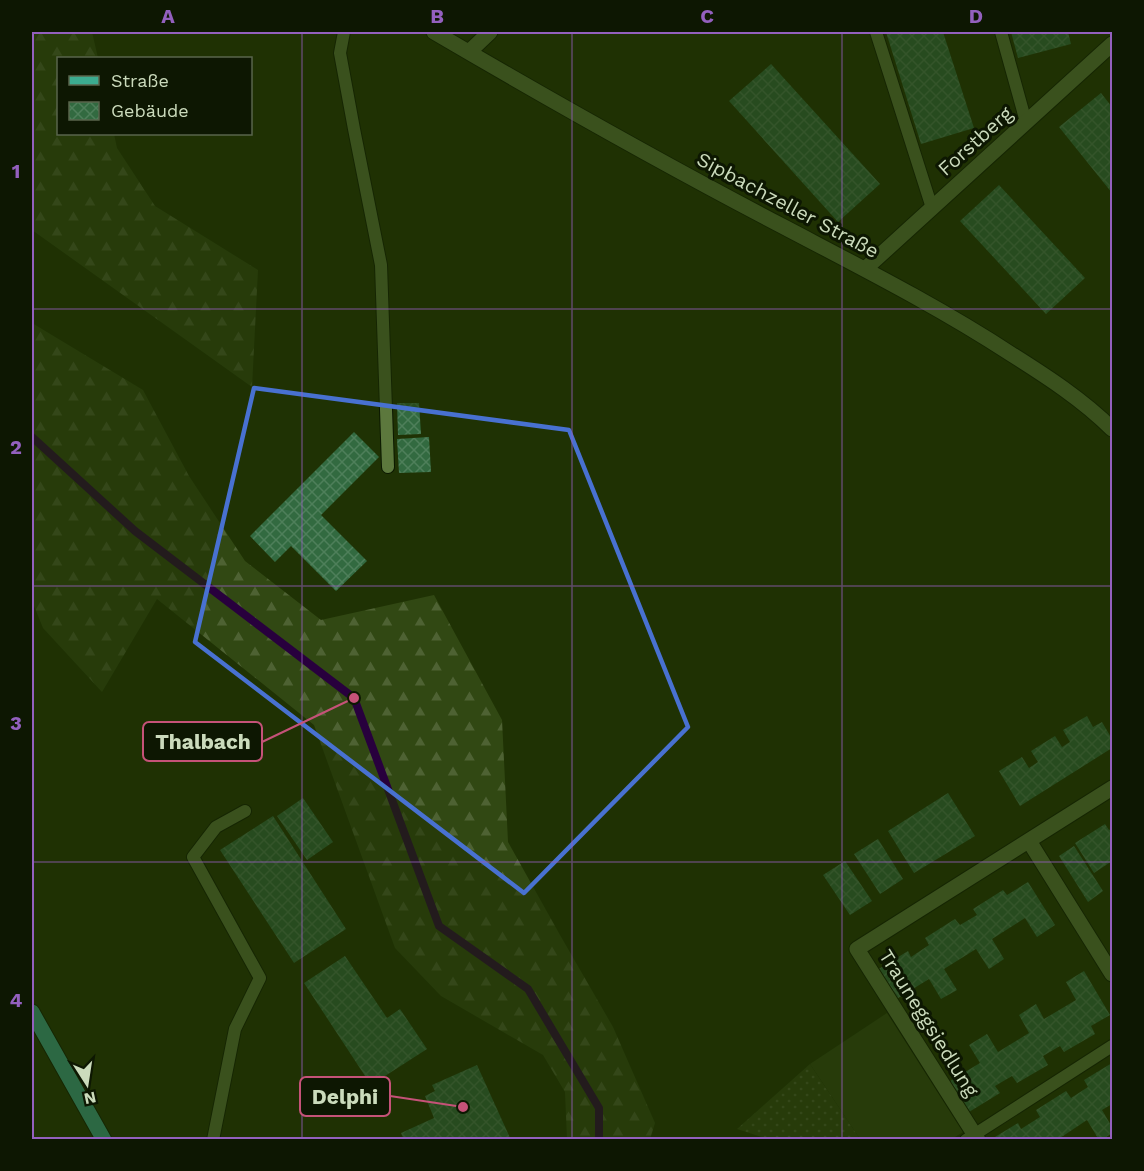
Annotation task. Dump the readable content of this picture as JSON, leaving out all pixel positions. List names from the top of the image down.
{
  "streets": {
    "street": ["Forstberg", "Sipbachzeller Straße", "Trauneggsiedlung"]
  },
  "crossings": [
    ["Forstberg", "Sipbachzeller Straße"]
  ],
  "places": ["Thalbach", "Delphi"],
  "legend": ["Straße", "Gebäude"],
  "north": "bottom",
  "grid": {
    "columns": [
      "A",
      "B",
      "C",
      "D"
    ],
    "rows": [
      "1",
      "2",
      "3",
      "4"
    ]
  }
}
